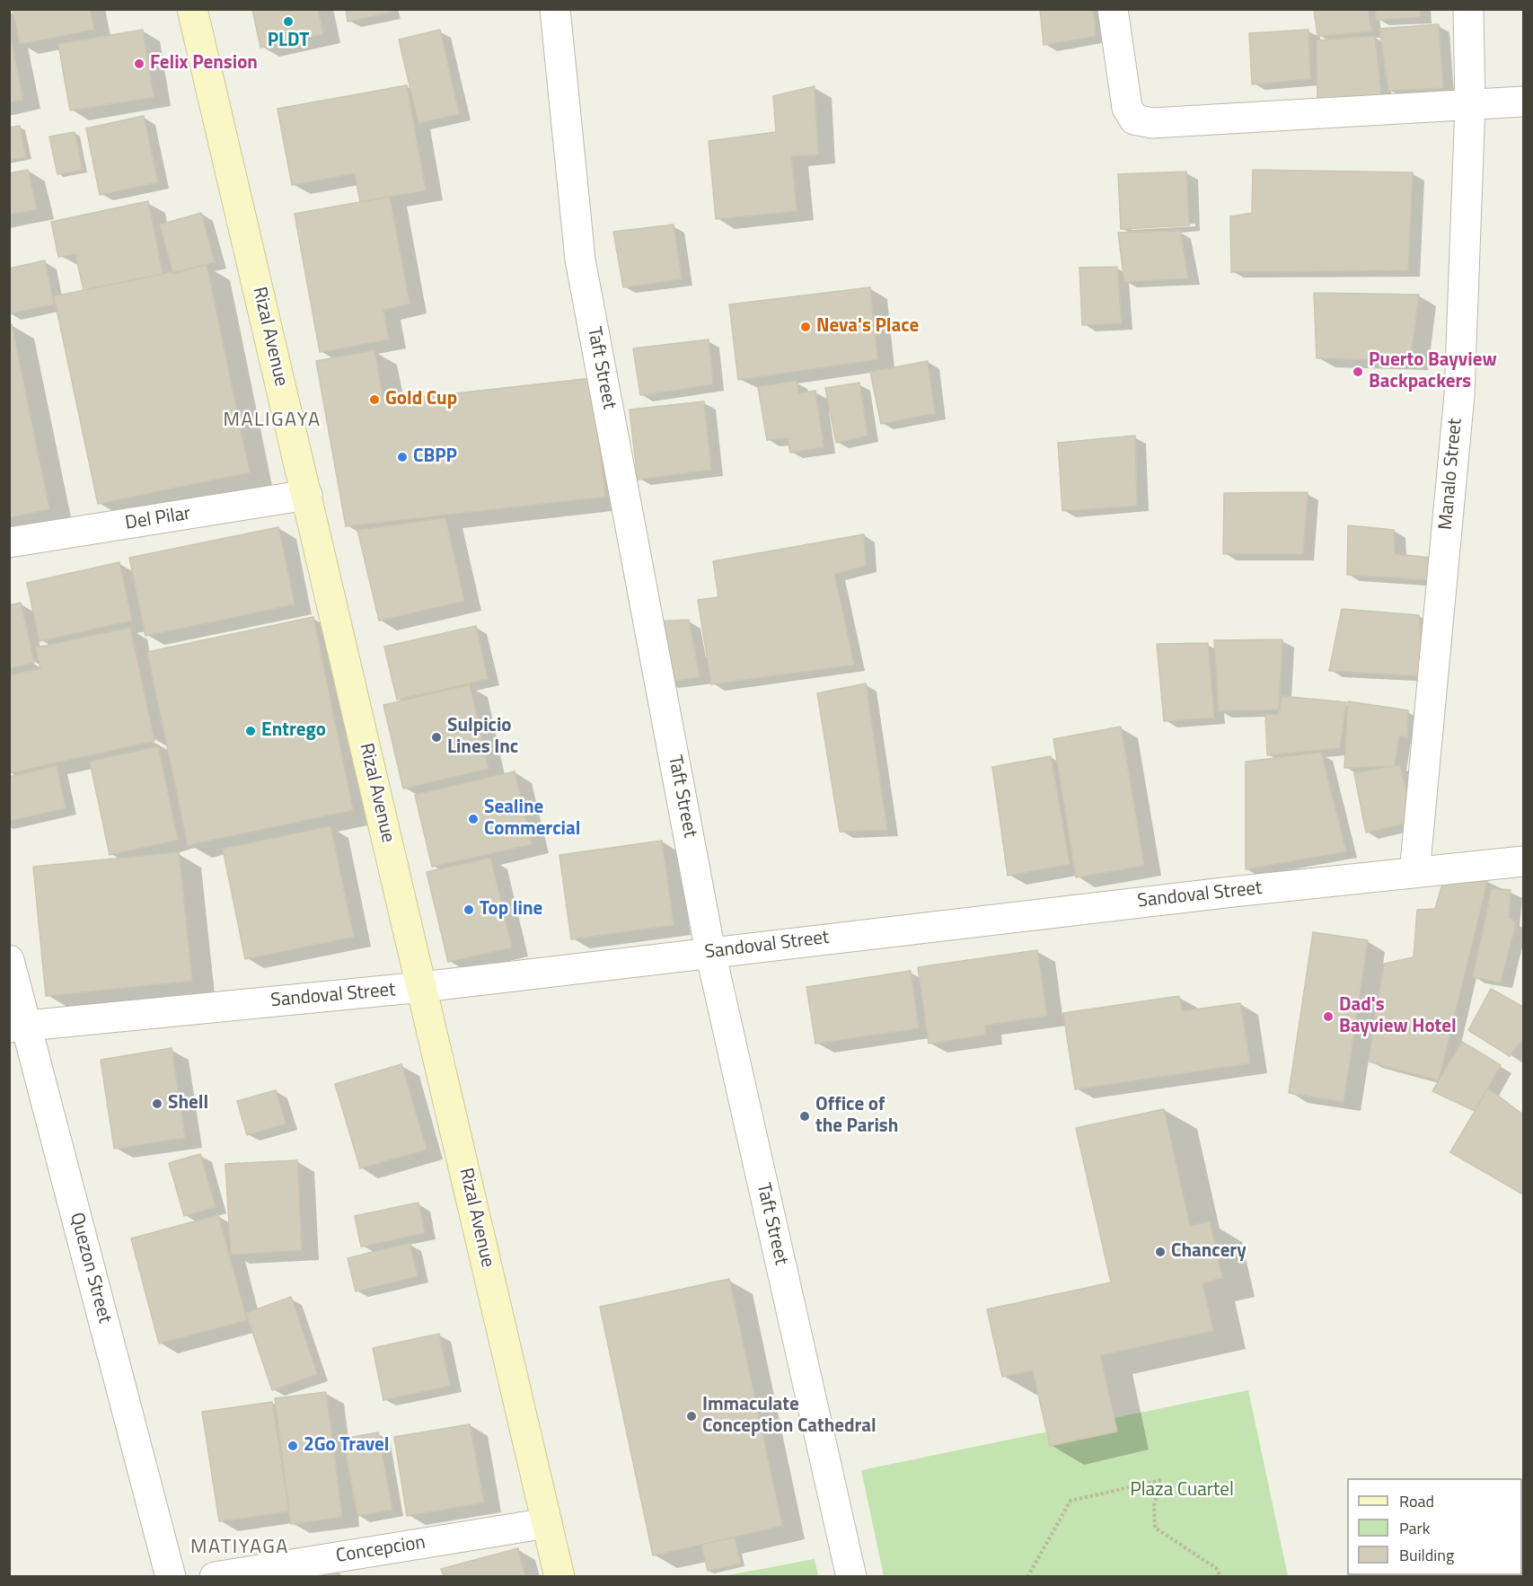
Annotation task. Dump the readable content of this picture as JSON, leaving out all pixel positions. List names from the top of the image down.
{
  "streets": {
    "main road": ["Rizal Avenue"],
    "street": [
      "Taft Street",
      "Manalo Street",
      "Del Pilar",
      "Sandoval Street",
      "Quezon Street",
      "Concepcion"
    ]
  },
  "crossings": [
    ["Rizal Avenue", "Del Pilar"],
    ["Rizal Avenue", "Sandoval Street"],
    ["Rizal Avenue", "Concepcion"],
    ["Taft Street", "Sandoval Street"],
    ["Manalo Street", "Sandoval Street"],
    ["Sandoval Street", "Quezon Street"]
  ],
  "districts": ["MALIGAYA", "MATIYAGA"],
  "parks": ["Plaza Cuartel"],
  "places": [
    "PLDT",
    "Felix Pension",
    "Neva's Place",
    "Puerto Bayview Backpackers",
    "Gold Cup",
    "CBPP",
    "Entrego",
    "Sulpicio Lines Inc",
    "Sealine Commercial",
    "Top line",
    "Dad's Bayview Hotel",
    "Shell",
    "Office of the Parish",
    "Chancery",
    "Immaculate Conception Cathedral",
    "2Go Travel"
  ],
  "legend": ["Road", "Park", "Building"]
}
